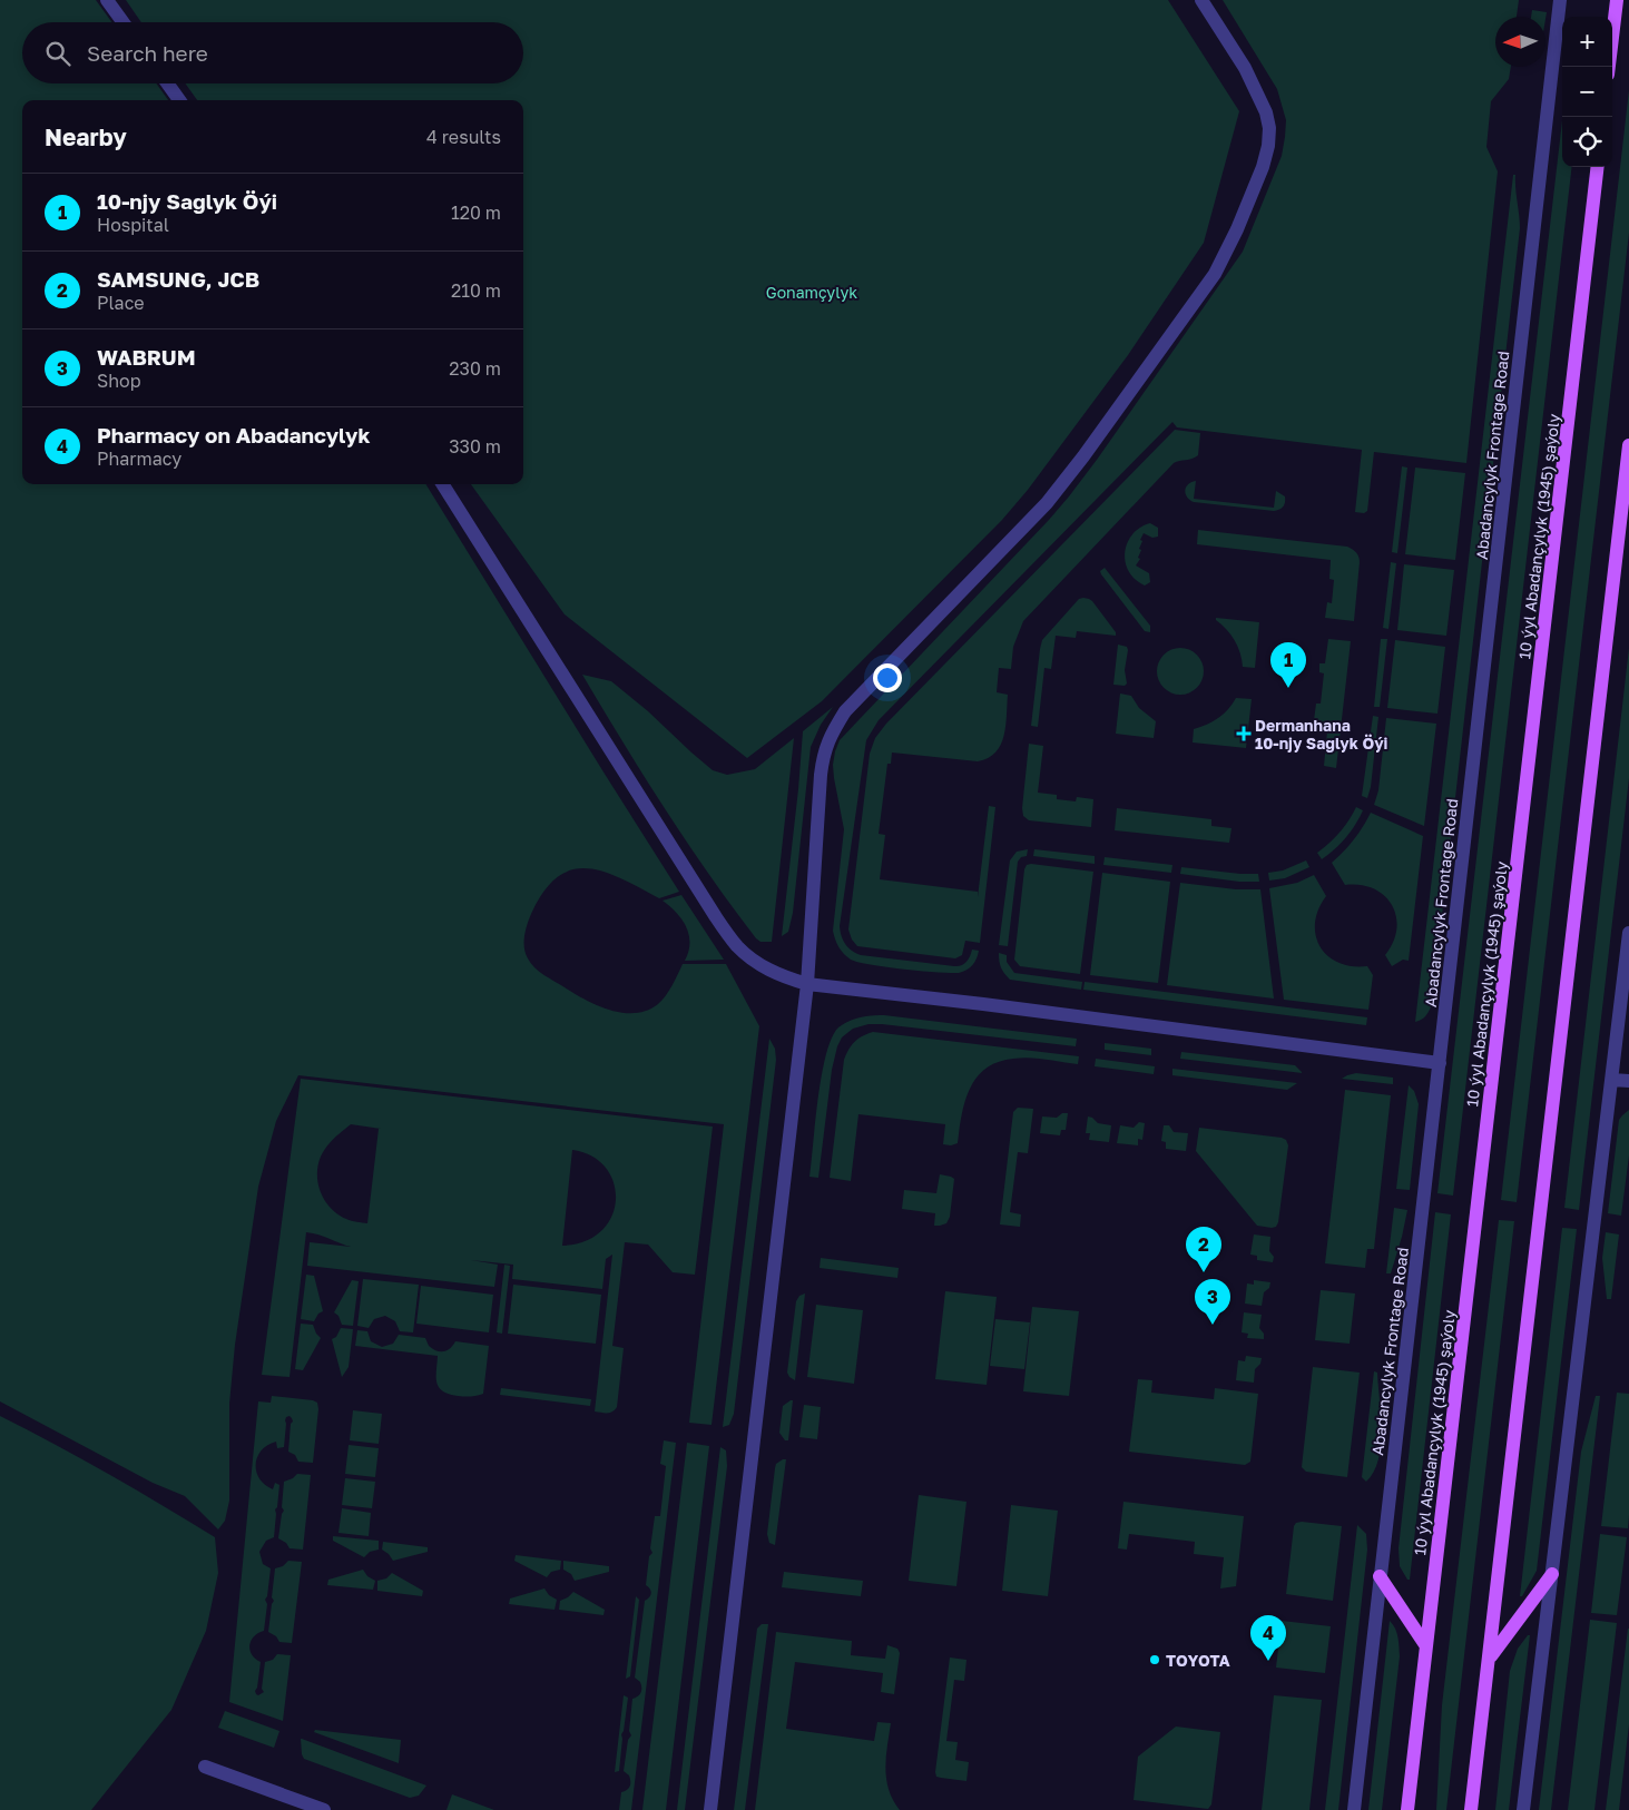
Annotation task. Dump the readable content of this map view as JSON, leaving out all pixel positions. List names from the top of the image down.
{
  "streets": {
    "main road": ["10 ýyl Abadançylyk (1945) şaýoly"],
    "street": ["Abadancylyk Frontage Road"]
  },
  "parks": ["Gonamçylyk"],
  "places": {
    "health": ["Dermanhana 10-njy Saglyk Öýi"],
    "other": ["TOYOTA"]
  },
  "north": "left",
  "page": {
    "map_buttons": ["+", "−"],
    "search": "Search here",
    "heading": ["Nearby", "4 results"],
    "list": [
      {
        "mark": "1",
        "name": "10-njy Saglyk Öýi",
        "note": "Hospital",
        "value": "120 m"
      },
      {
        "mark": "2",
        "name": "SAMSUNG, JCB",
        "note": "Place",
        "value": "210 m"
      },
      {
        "mark": "3",
        "name": "WABRUM",
        "note": "Shop",
        "value": "230 m"
      },
      {
        "mark": "4",
        "name": "Pharmacy on Abadancylyk",
        "note": "Pharmacy",
        "value": "330 m"
      }
    ],
    "pins": [
      "1",
      "2",
      "3",
      "4"
    ]
  }
}
